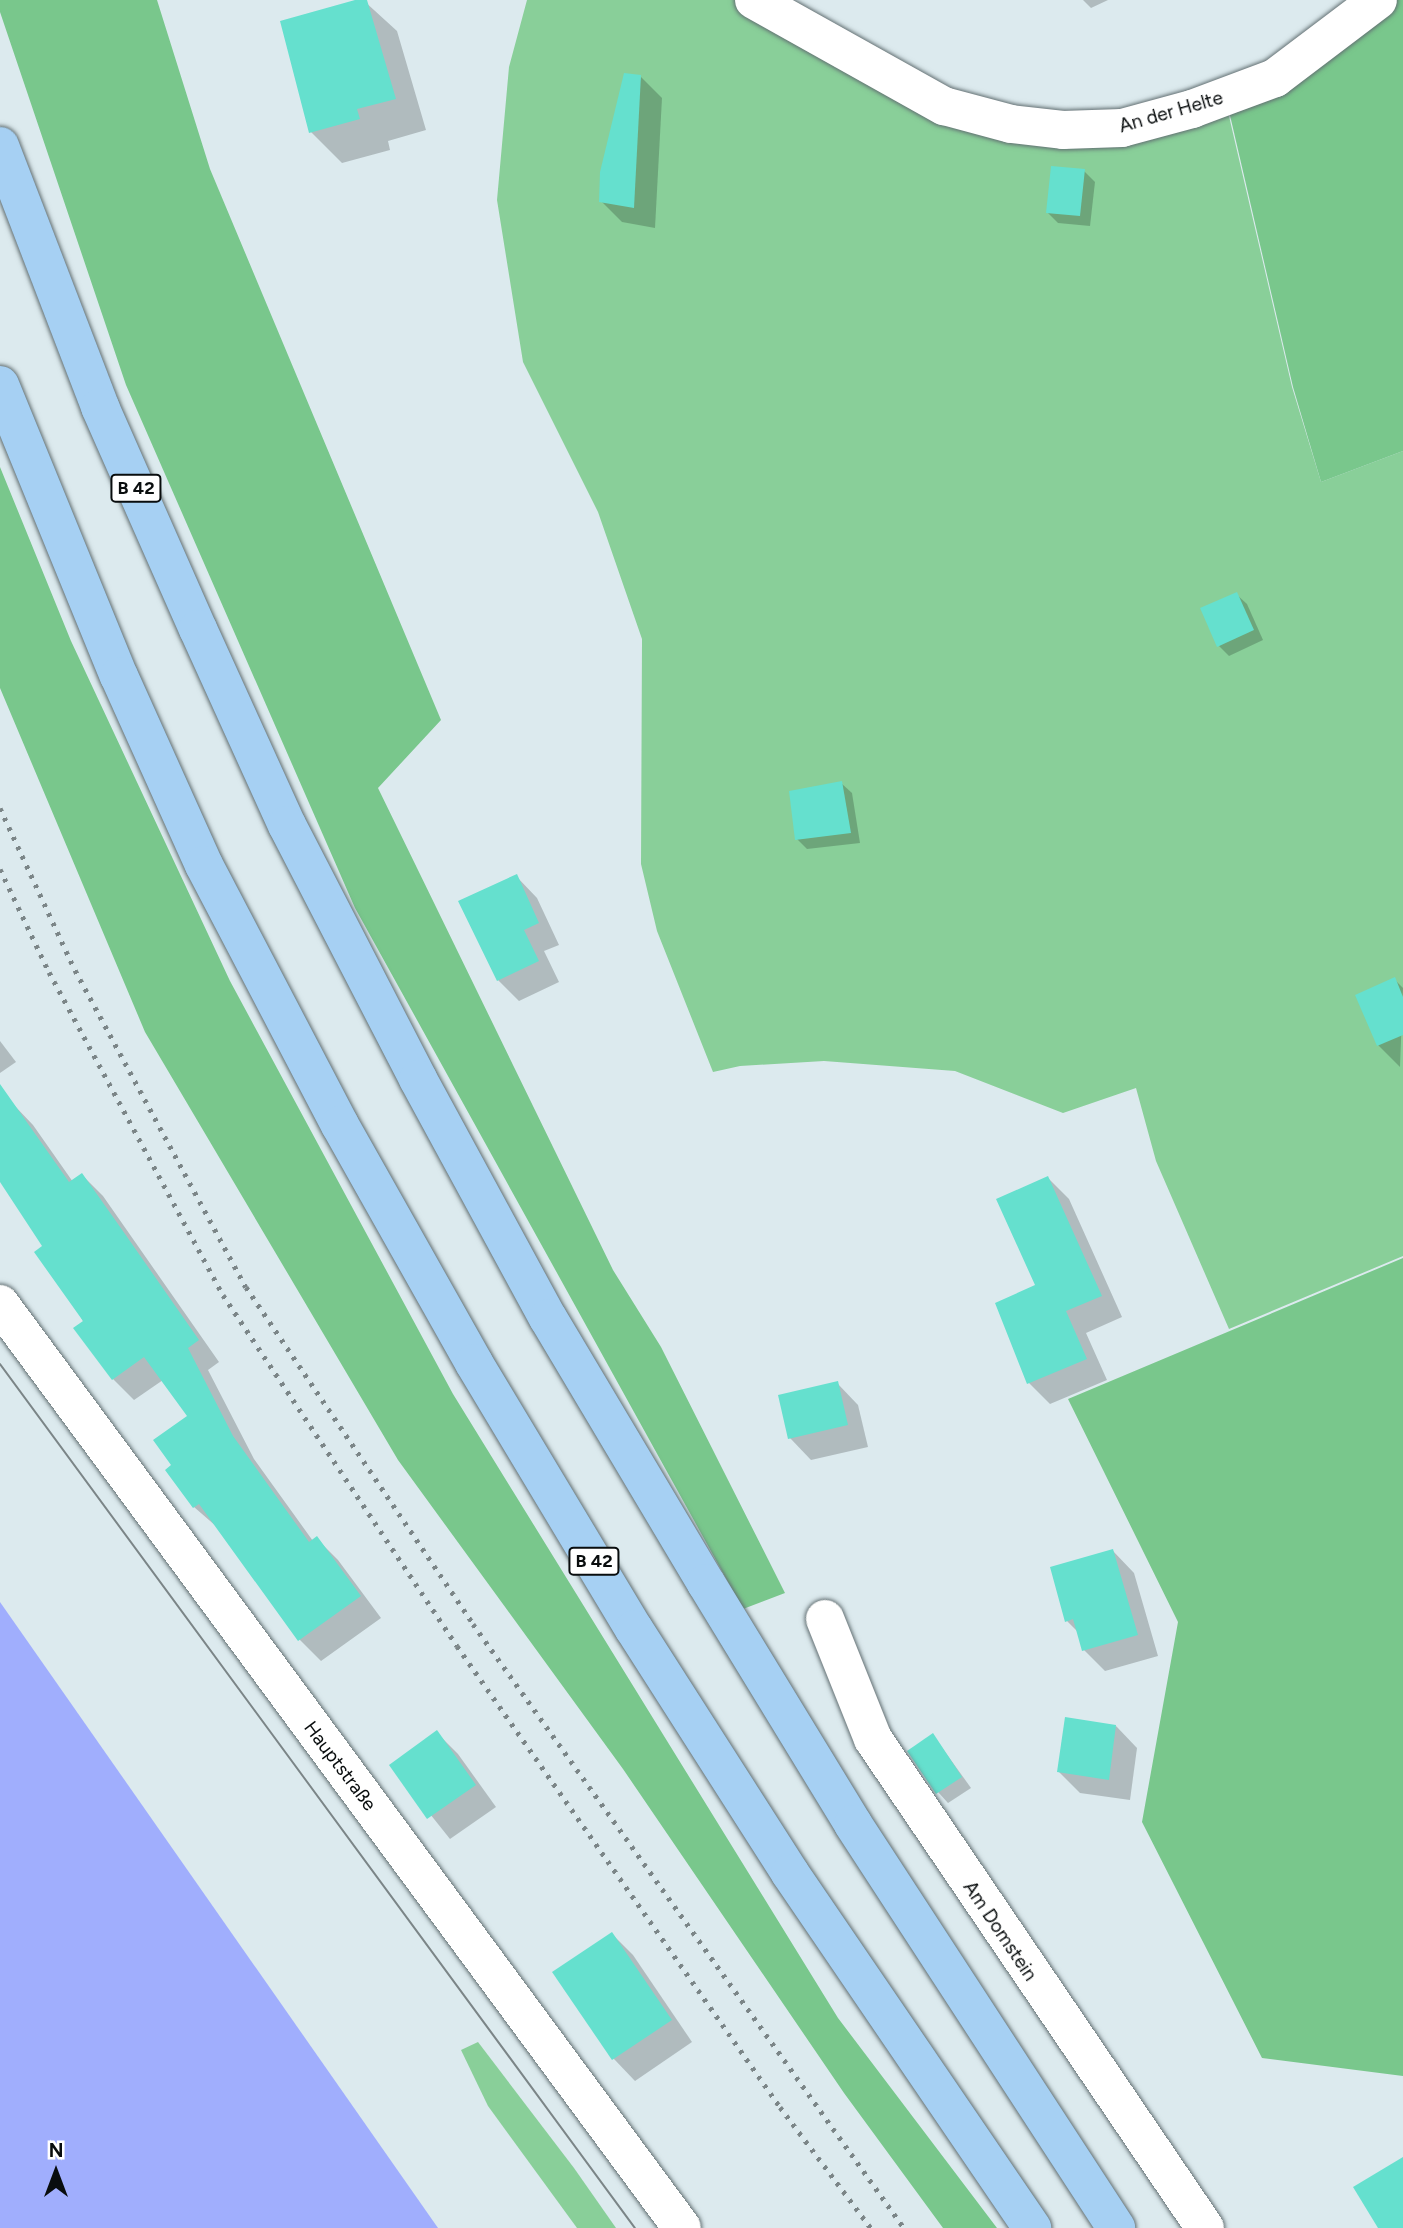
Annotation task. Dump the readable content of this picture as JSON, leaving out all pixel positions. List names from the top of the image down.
{
  "streets": {
    "highway": ["B 42"],
    "street": ["An der Helte", "Hauptstraße", "Am Domstein"]
  },
  "north": "top"
}
